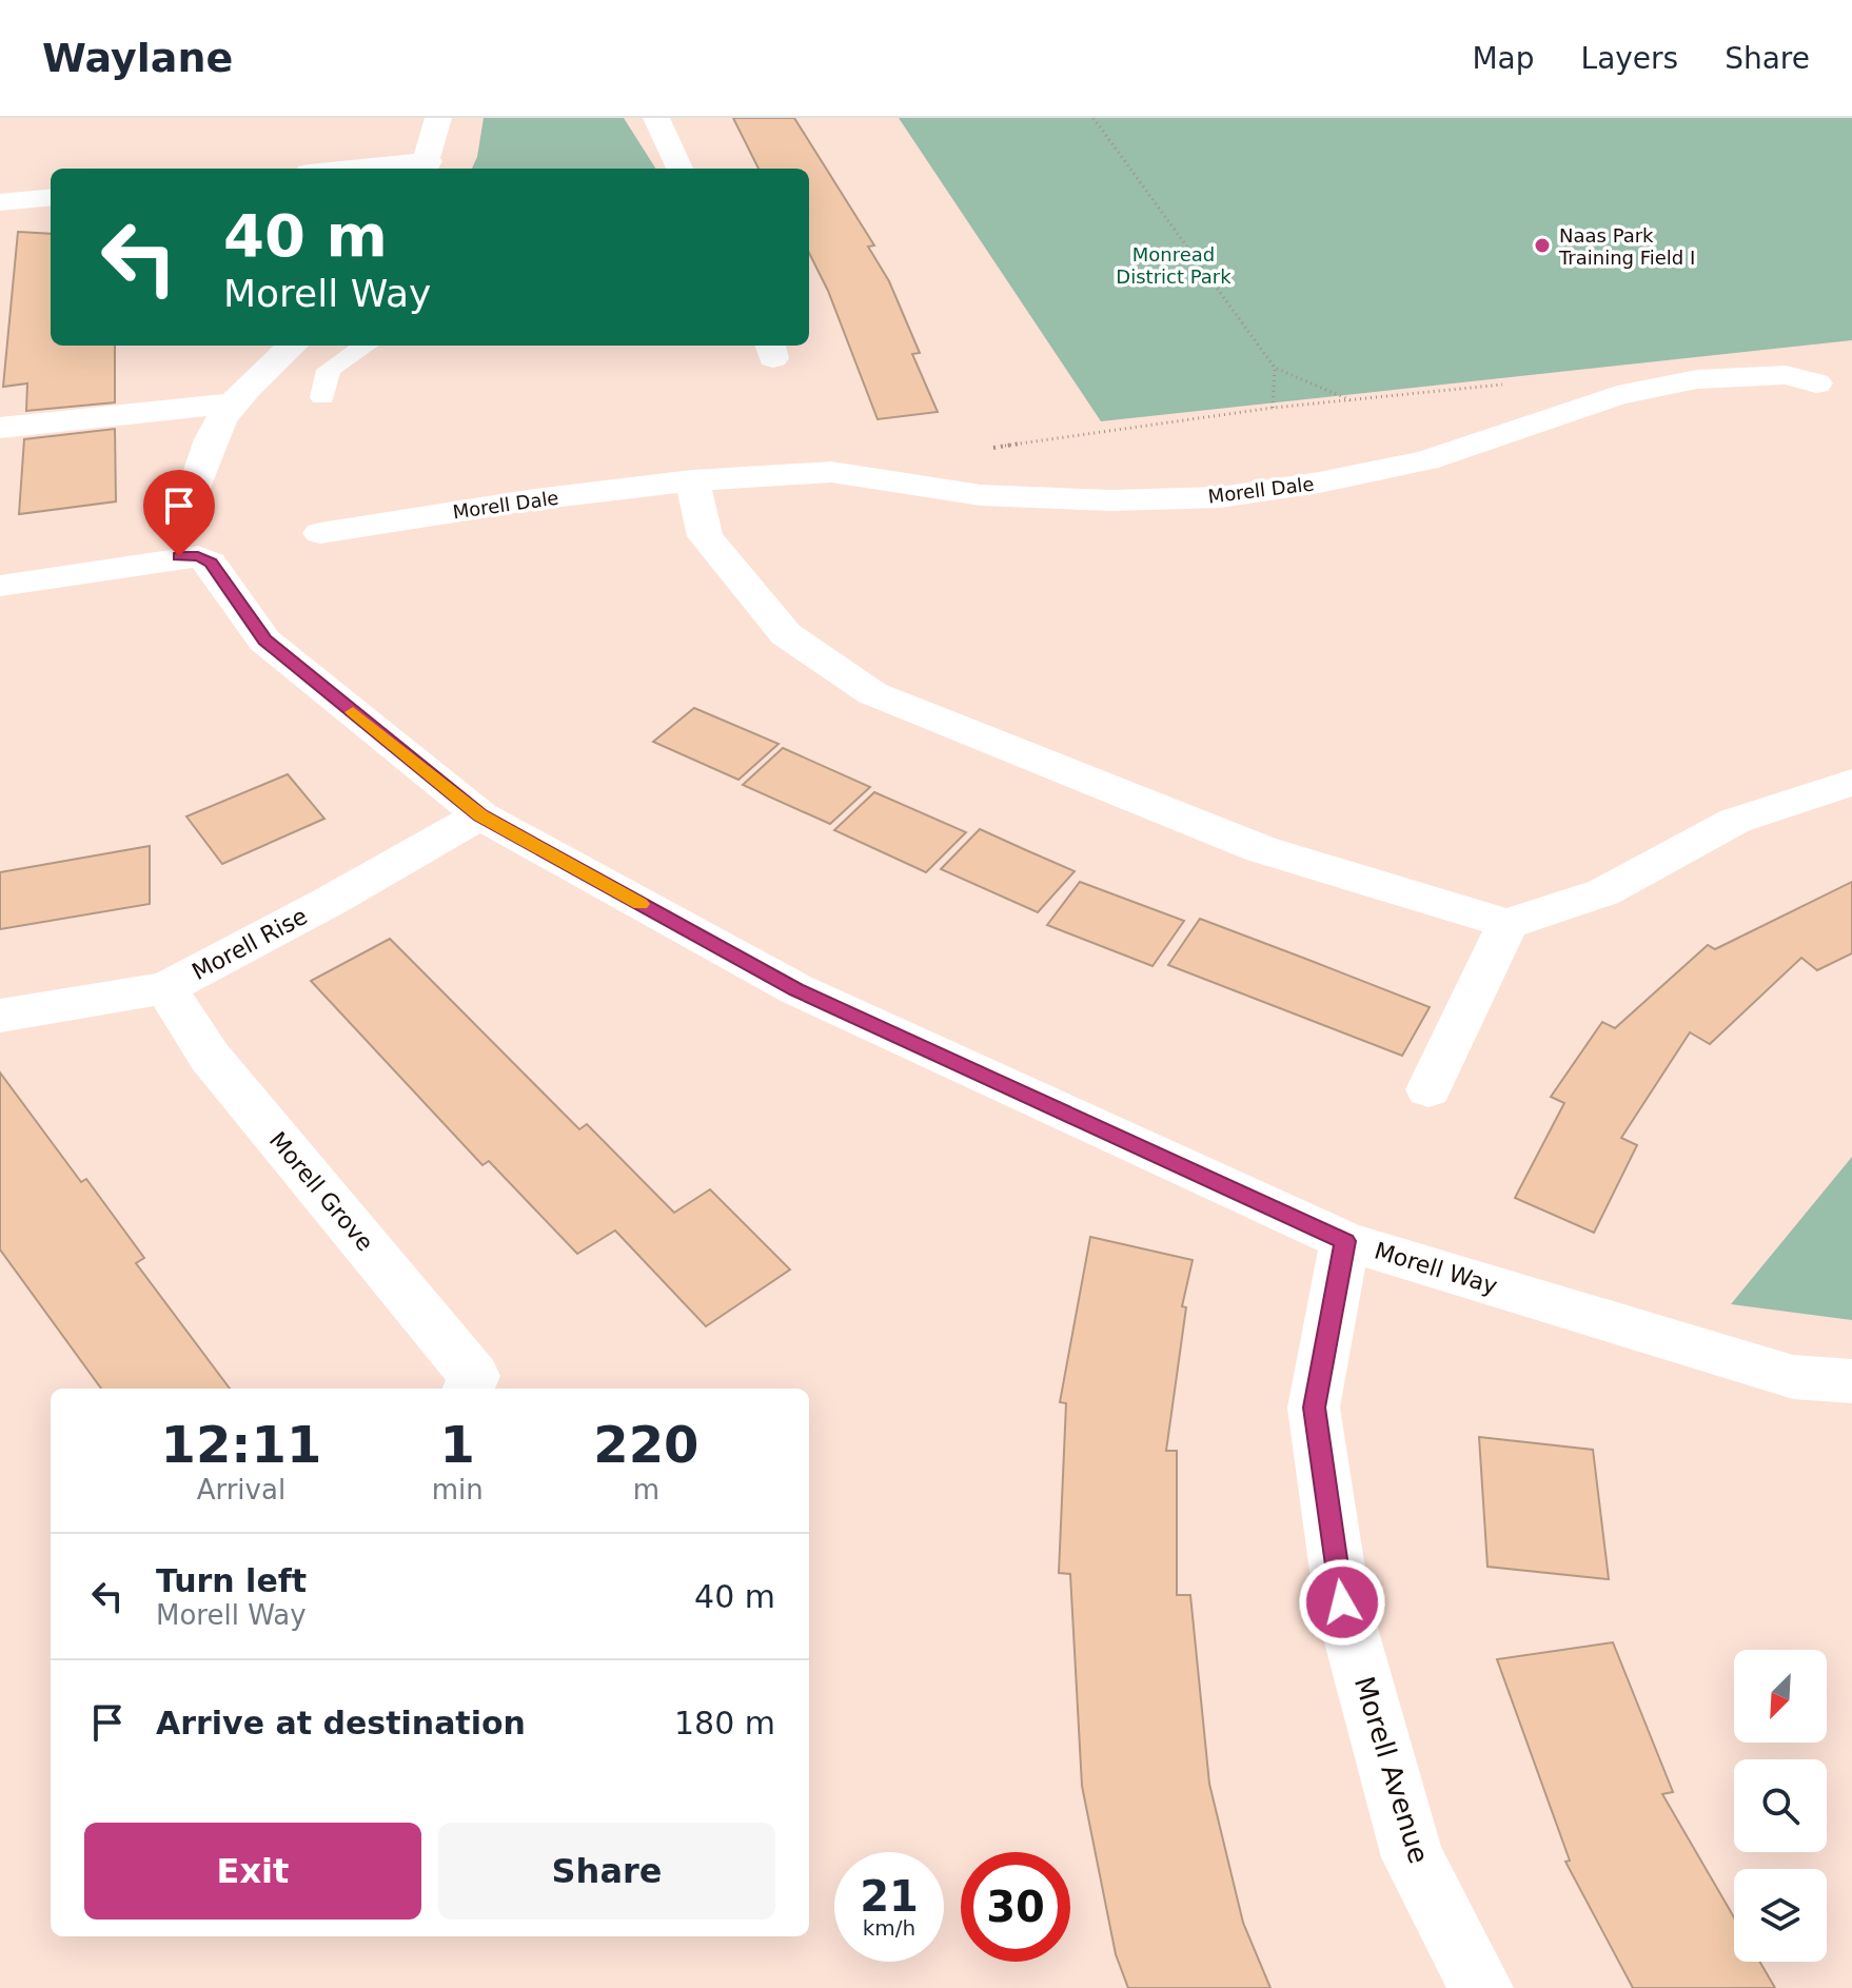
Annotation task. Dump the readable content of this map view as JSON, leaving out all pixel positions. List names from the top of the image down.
{
  "streets": {
    "street": [
      "Morell Dale",
      "Morell Rise",
      "Morell Grove",
      "Morell Way",
      "Morell Avenue"
    ]
  },
  "crossings": [
    ["Morell Rise", "Morell Grove"],
    ["Morell Rise", "Morell Way"],
    ["Morell Way", "Morell Avenue"]
  ],
  "parks": ["Monread District Park"],
  "places": ["Naas Park Training Field I"],
  "north": "bottom left",
  "page": {
    "header": "Waylane",
    "nav": ["Map", "Layers", "Share"],
    "turn": ["40 m", "Morell Way"],
    "eta": [
      "12:11",
      "Arrival",
      "1",
      "min",
      "220",
      "m"
    ],
    "list": [
      {
        "name": "Turn left",
        "note": "Morell Way",
        "value": "40 m"
      },
      {
        "name": "Arrive at destination",
        "value": "180 m"
      }
    ],
    "buttons": ["Exit", "Share"],
    "speed": "21 km/h",
    "limit": "30"
  }
}
